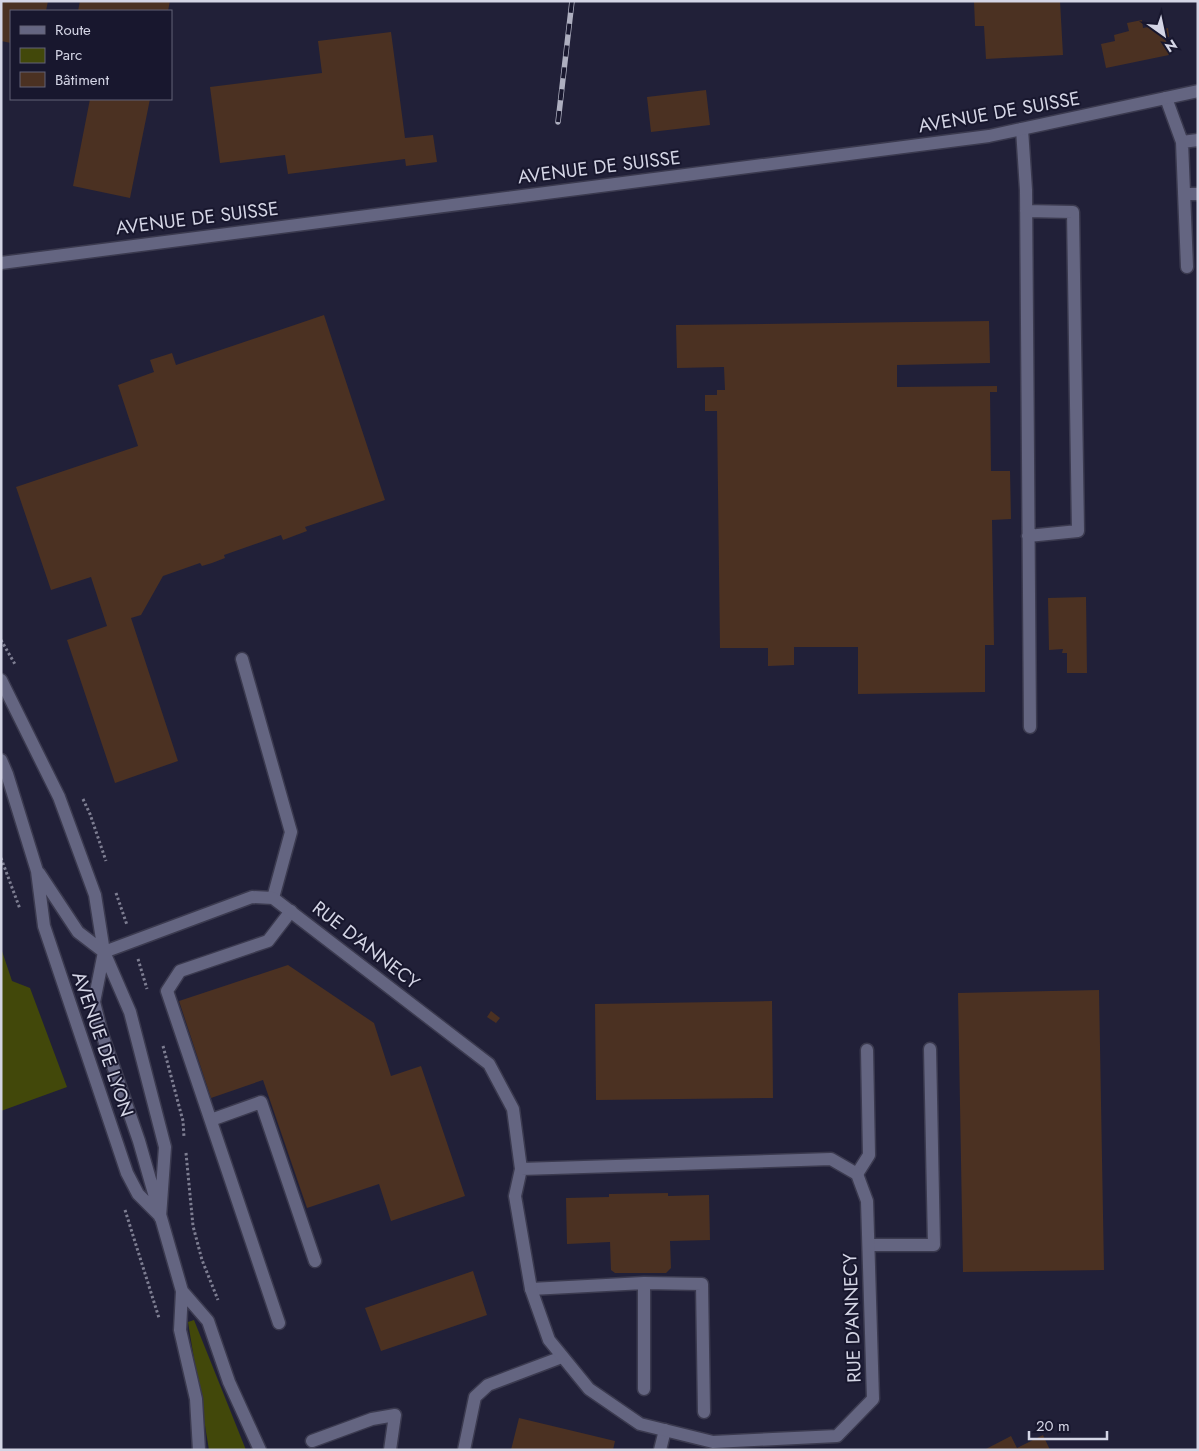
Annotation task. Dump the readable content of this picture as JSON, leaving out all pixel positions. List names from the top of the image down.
{
  "streets": {
    "street": ["AVENUE DE SUISSE", "RUE D'ANNECY", "AVENUE DE LYON"]
  },
  "legend": ["Route", "Parc", "Bâtiment"],
  "scale_bar": "20 m",
  "north": "bottom right"
}
